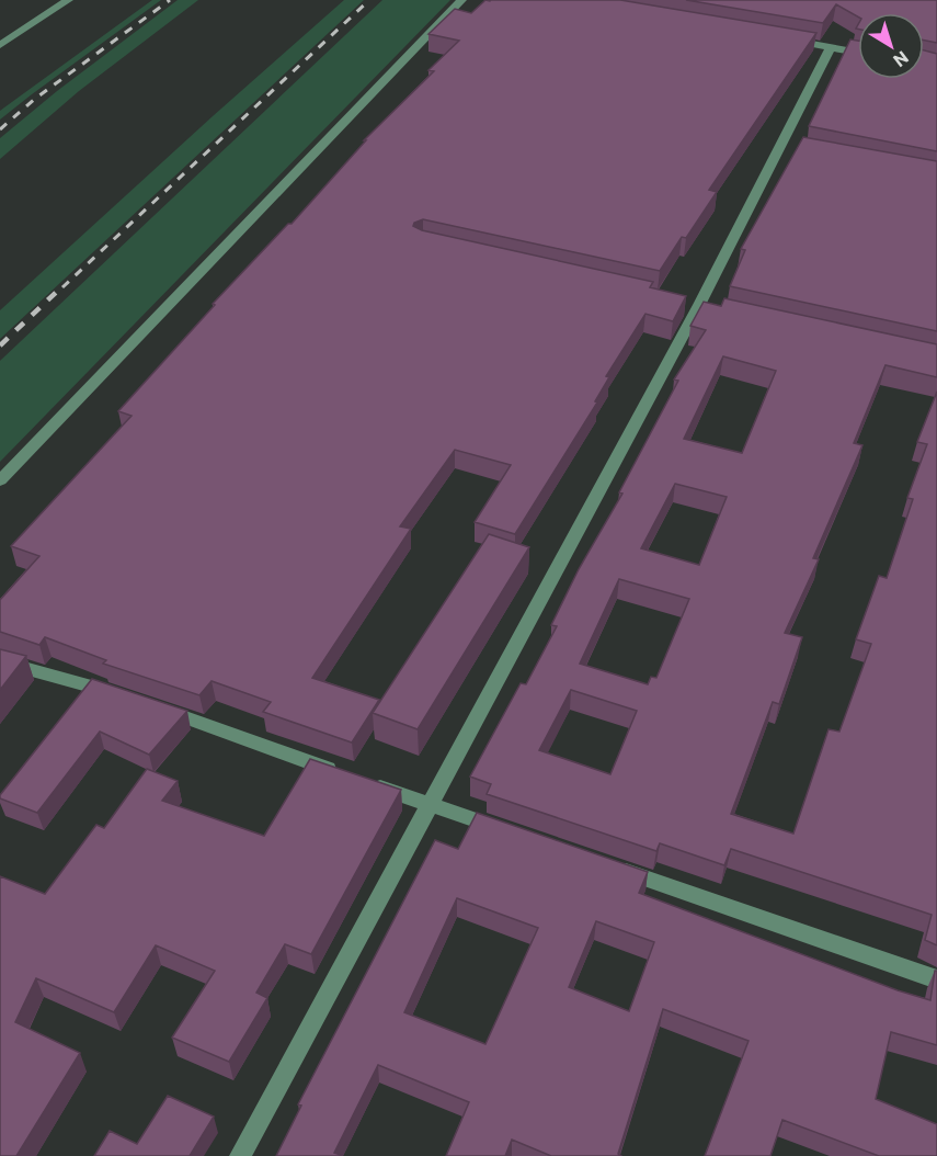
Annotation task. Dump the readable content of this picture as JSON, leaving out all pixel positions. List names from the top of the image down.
{
  "north": "bottom right"
}
